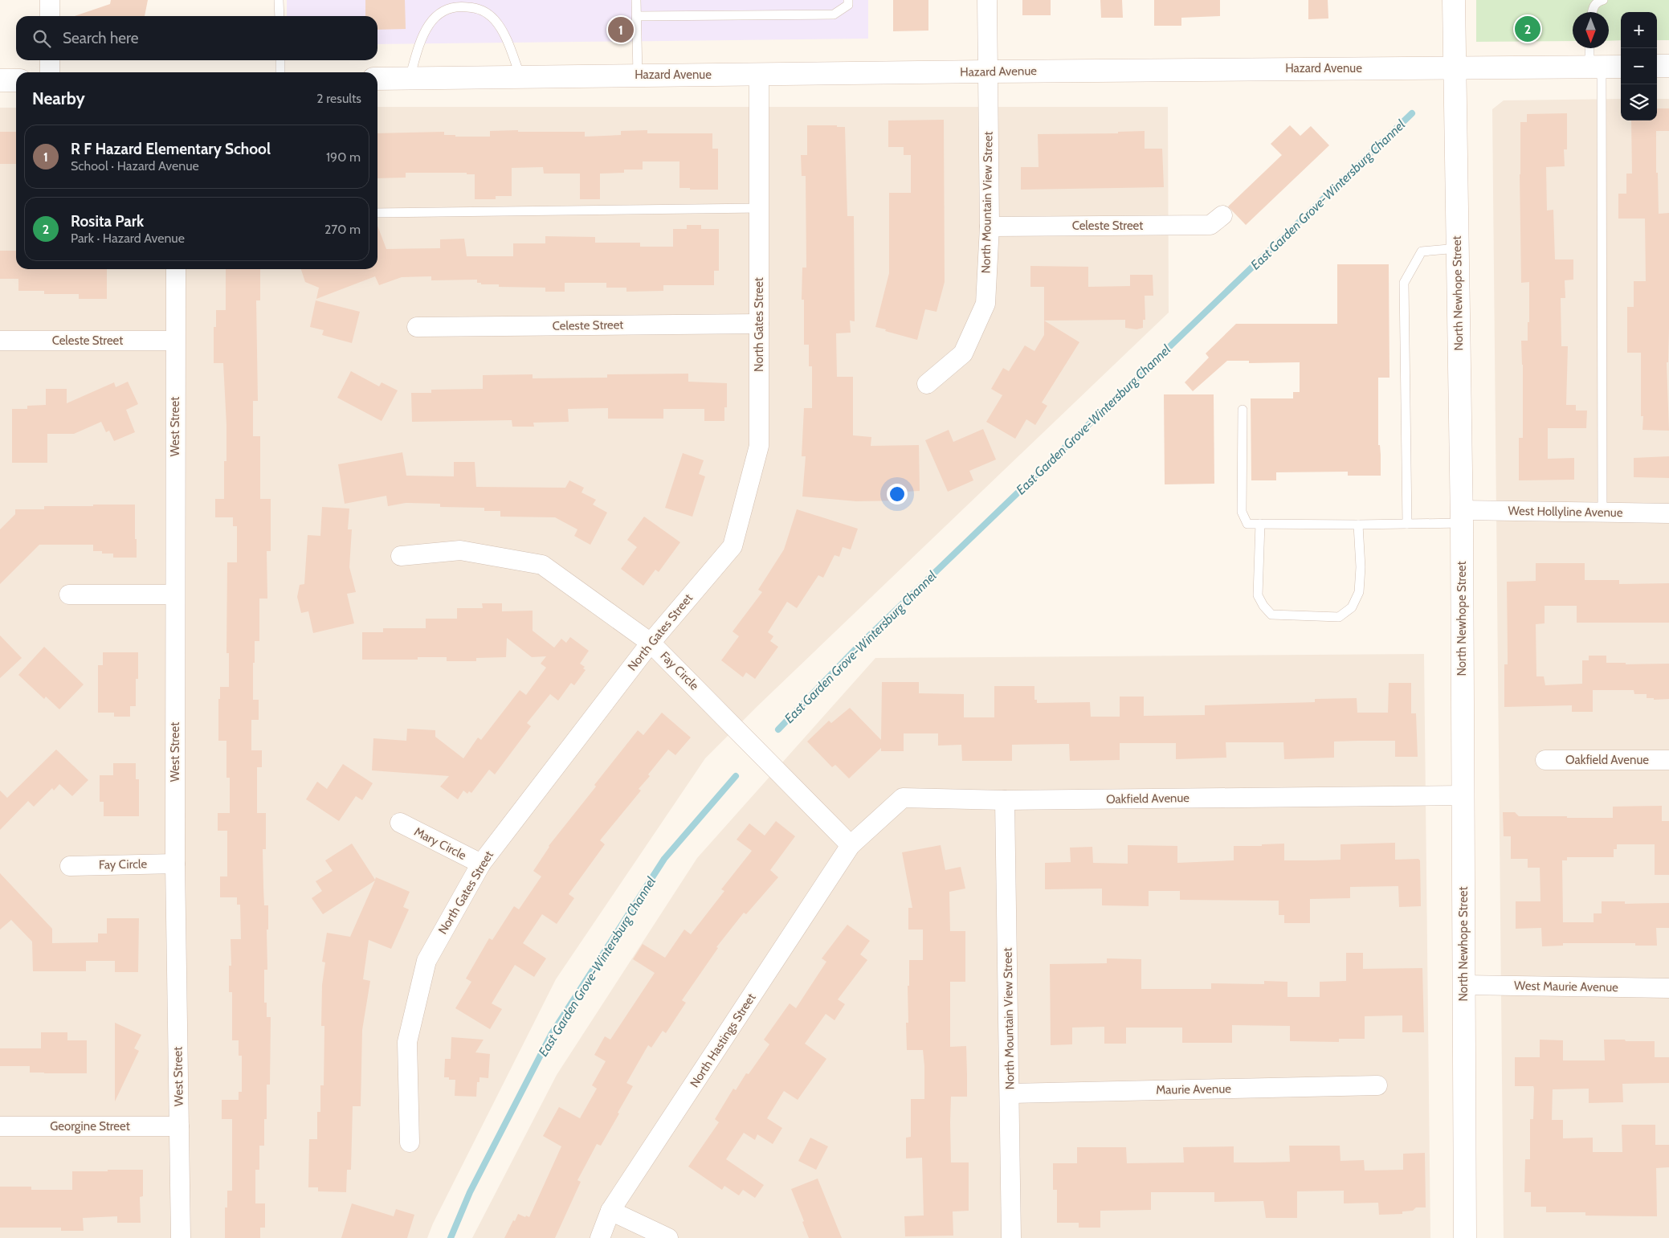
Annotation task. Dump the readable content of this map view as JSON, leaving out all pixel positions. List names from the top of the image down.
{
  "streets": {
    "street": [
      "Hazard Avenue",
      "North Mountain View Street",
      "Celeste Street",
      "North Newhope Street",
      "North Gates Street",
      "West Street",
      "West Hollyline Avenue",
      "Fay Circle",
      "Oakfield Avenue",
      "Mary Circle",
      "West Maurie Avenue",
      "North Hastings Street",
      "Maurie Avenue",
      "Georgine Street"
    ]
  },
  "crossings": [
    ["Hazard Avenue", "North Mountain View Street"],
    ["Hazard Avenue", "North Newhope Street"],
    ["Hazard Avenue", "North Gates Street"],
    ["North Mountain View Street", "Celeste Street"],
    ["North Mountain View Street", "Oakfield Avenue"],
    ["North Mountain View Street", "Maurie Avenue"],
    ["Celeste Street", "North Gates Street"],
    ["Celeste Street", "West Street"],
    ["North Newhope Street", "West Hollyline Avenue"],
    ["North Newhope Street", "Oakfield Avenue"],
    ["North Newhope Street", "West Maurie Avenue"],
    ["North Gates Street", "Fay Circle"],
    ["North Gates Street", "Mary Circle"],
    ["West Street", "Fay Circle"],
    ["West Street", "Georgine Street"],
    ["Fay Circle", "Oakfield Avenue"],
    ["Fay Circle", "North Hastings Street"],
    ["Oakfield Avenue", "North Hastings Street"]
  ],
  "water": ["East Garden Grove-Wintersburg Channel"],
  "north": "bottom",
  "page": {
    "map_buttons": ["+", "−"],
    "pins": ["2", "1"],
    "search": "Search here",
    "heading": ["Nearby", "2 results"],
    "list": [
      {
        "mark": "1",
        "name": "R F Hazard Elementary School",
        "note": "School · Hazard Avenue",
        "value": "190 m"
      },
      {
        "mark": "2",
        "name": "Rosita Park",
        "note": "Park · Hazard Avenue",
        "value": "270 m"
      }
    ]
  }
}
